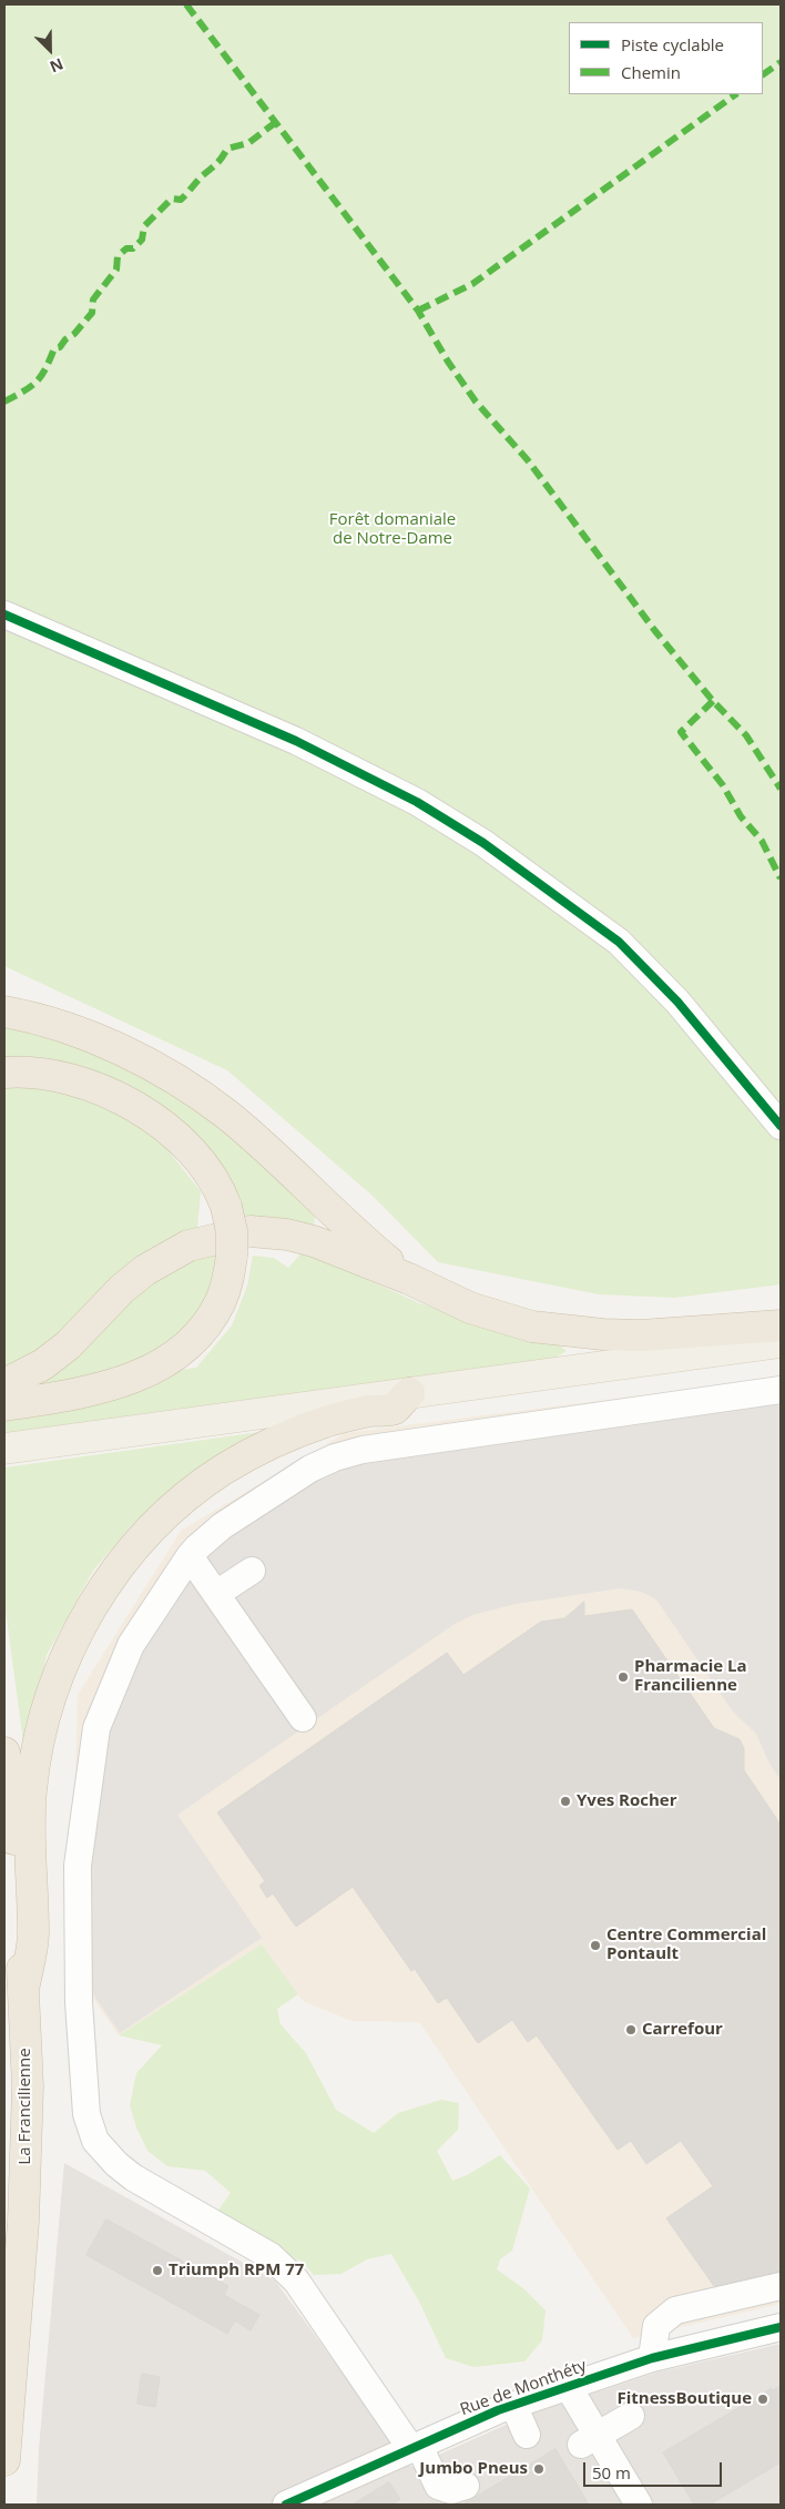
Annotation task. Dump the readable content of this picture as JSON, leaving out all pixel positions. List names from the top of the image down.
{
  "streets": {
    "highway": ["La Francilienne"],
    "street": ["Rue de Monthéty"]
  },
  "parks": ["Forêt domaniale de Notre-Dame"],
  "places": [
    "Pharmacie La Francilienne",
    "Yves Rocher",
    "Centre Commercial Pontault",
    "Carrefour",
    "Triumph RPM 77",
    "FitnessBoutique",
    "Jumbo Pneus"
  ],
  "legend": ["Piste cyclable", "Chemin"],
  "scale_bar": "50 m",
  "north": "bottom right"
}
